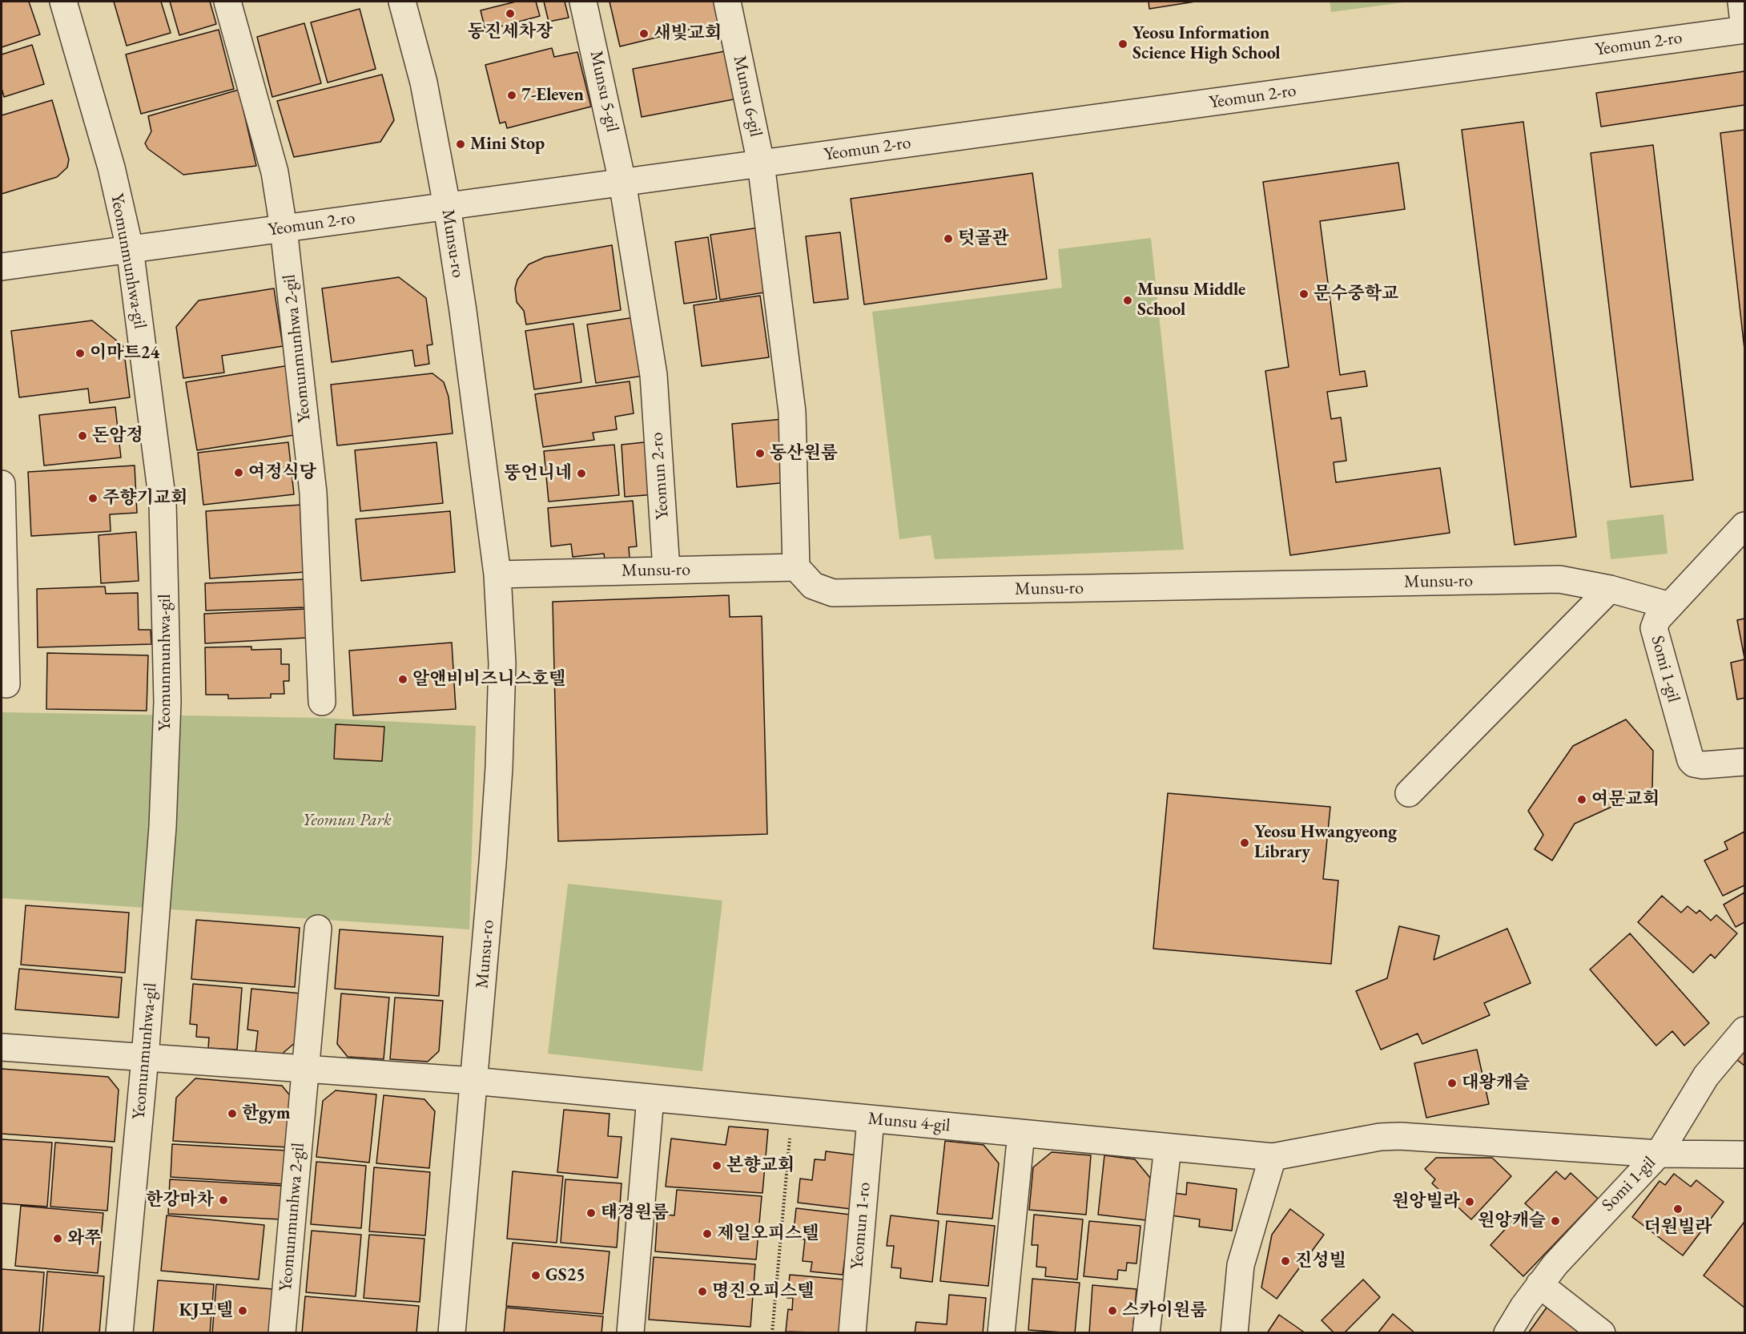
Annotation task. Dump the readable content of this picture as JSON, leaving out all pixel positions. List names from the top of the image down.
{
  "streets": {
    "street": [
      "Yeomun 2-ro",
      "Munsu 5-gil",
      "Munsu 6-gil",
      "Munsu-ro",
      "Yeomunmunhwa-gil",
      "Yeomunmunhwa 2-gil",
      "Somi 1-gil",
      "Munsu 4-gil",
      "Yeomun 1-ro"
    ]
  },
  "crossings": [
    ["Yeomun 2-ro", "Munsu 5-gil"],
    ["Yeomun 2-ro", "Munsu 6-gil"],
    ["Yeomun 2-ro", "Munsu-ro"],
    ["Yeomun 2-ro", "Yeomunmunhwa-gil"],
    ["Yeomun 2-ro", "Yeomunmunhwa 2-gil"],
    ["Munsu-ro", "Somi 1-gil"],
    ["Munsu-ro", "Munsu 4-gil"],
    ["Yeomunmunhwa-gil", "Munsu 4-gil"],
    ["Yeomunmunhwa 2-gil", "Munsu 4-gil"],
    ["Somi 1-gil", "Munsu 4-gil"],
    ["Munsu 4-gil", "Yeomun 1-ro"]
  ],
  "parks": ["Yeomun Park"],
  "places": [
    "동진세차장",
    "새빛교회",
    "Yeosu Information Science High School",
    "7-Eleven",
    "Mini Stop",
    "텃골관",
    "문수중학교",
    "Munsu Middle School",
    "이마트24",
    "돈암정",
    "동산원룸",
    "여정식당",
    "뚱언니네",
    "주향기교회",
    "알앤비비즈니스호텔",
    "여문교회",
    "Yeosu Hwangyeong Library",
    "대왕캐슬",
    "한gym",
    "본향교회",
    "한강마차",
    "원앙빌라",
    "더원빌라",
    "태경원룸",
    "원앙캐슬",
    "제일오피스텔",
    "와쭈",
    "진성빌",
    "GS25",
    "명진오피스텔",
    "KJ모텔",
    "스카이원룸"
  ]
}
